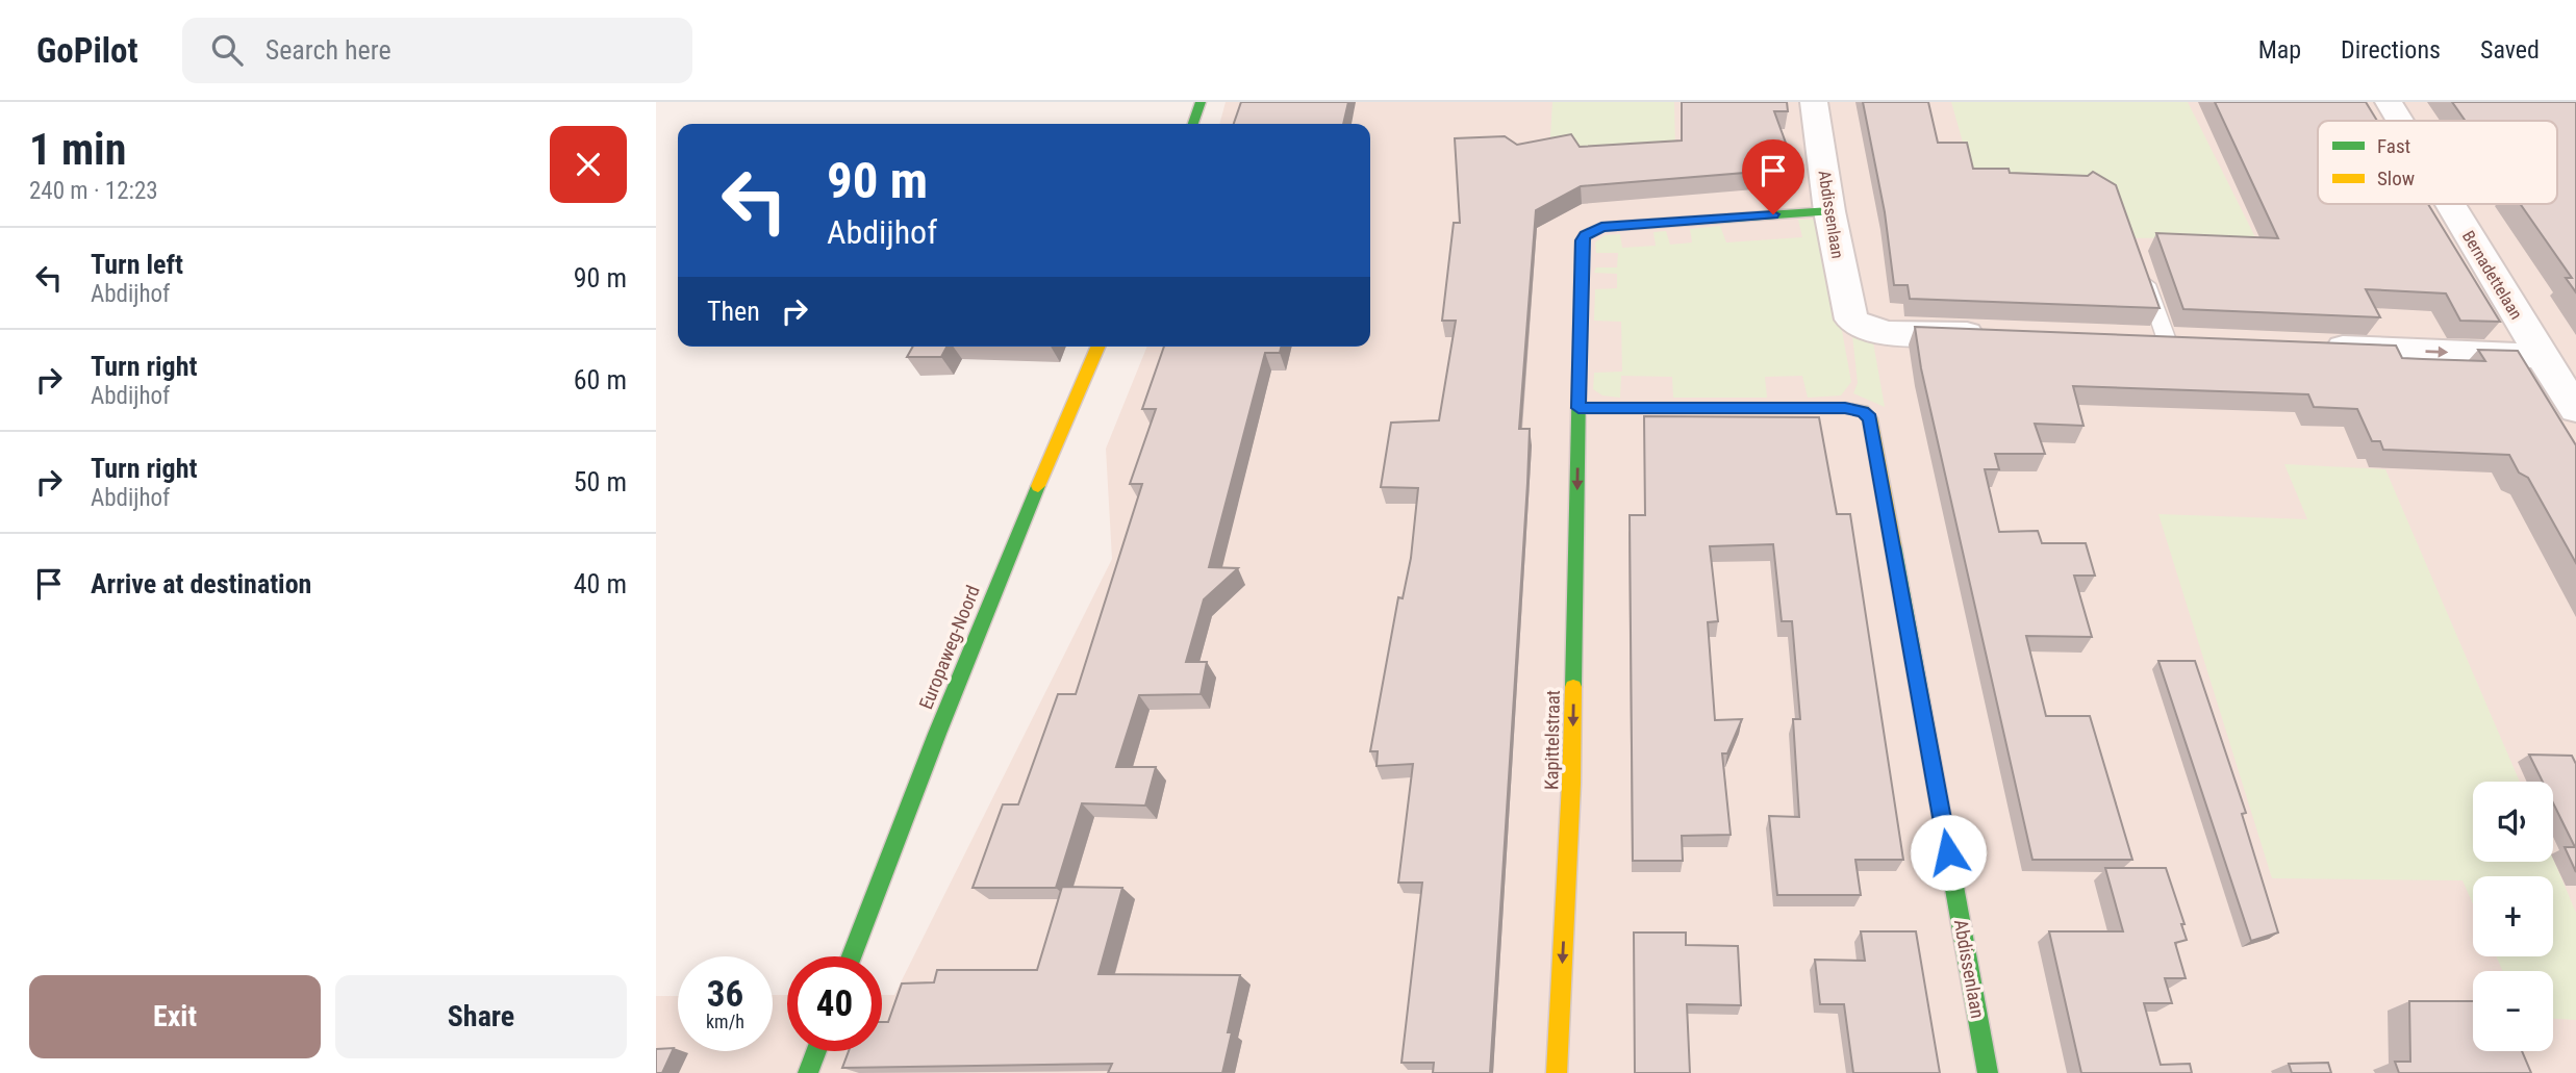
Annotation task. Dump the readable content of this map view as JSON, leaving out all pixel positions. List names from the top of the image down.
{
  "streets": {
    "street": [
      "Abdissenlaan",
      "Bernadettelaan",
      "Europaweg-Noord",
      "Kapittelstraat"
    ]
  },
  "crossings": [
    ["Abdissenlaan", "Kapittelstraat"]
  ],
  "one_way": ["Kapittelstraat"],
  "legend": ["Fast", "Slow"],
  "page": {
    "header": "GoPilot",
    "search": "Search here",
    "nav": ["Map", "Directions", "Saved"],
    "heading": ["1 min", "240 m · 12:23"],
    "turn": ["90 m", "Abdijhof"],
    "list": [
      {
        "name": "Turn left",
        "note": "Abdijhof",
        "value": "90 m"
      },
      {
        "name": "Turn right",
        "note": "Abdijhof",
        "value": "60 m"
      },
      {
        "name": "Turn right",
        "note": "Abdijhof",
        "value": "50 m"
      },
      {
        "name": "Arrive at destination",
        "value": "40 m"
      }
    ],
    "then": "Then",
    "map_buttons": ["+", "−"],
    "speed": "36 km/h",
    "limit": "40",
    "buttons": ["Exit", "Share"]
  }
}
